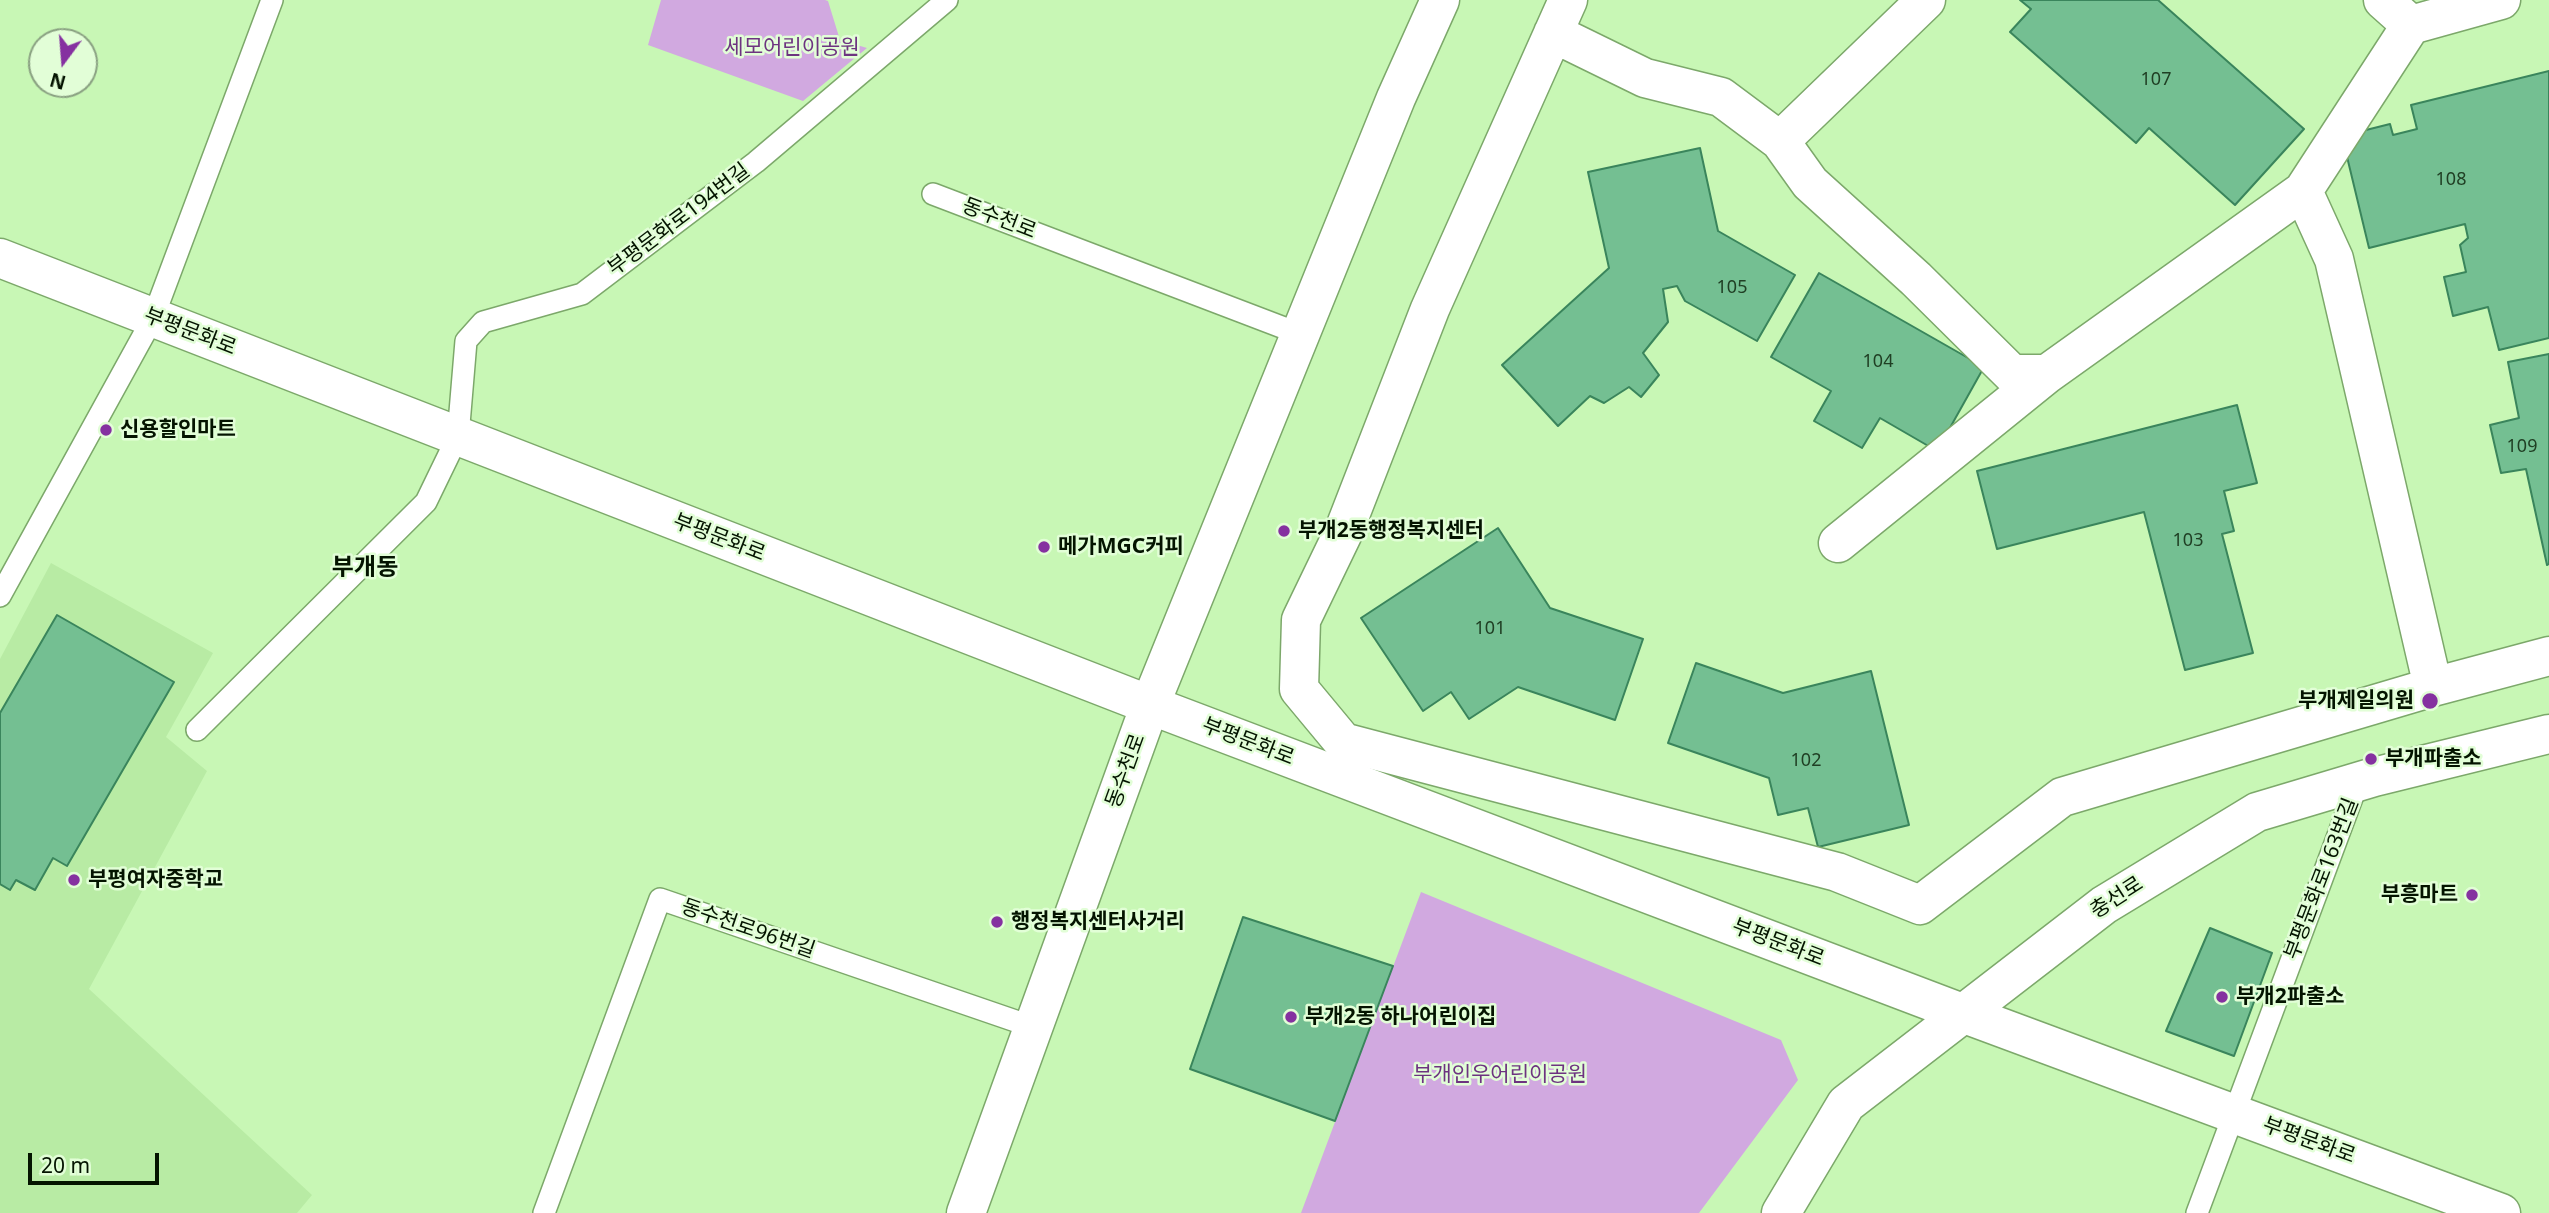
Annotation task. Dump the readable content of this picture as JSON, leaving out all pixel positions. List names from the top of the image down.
{
  "streets": {
    "street": ["동수천로", "부평문화로", "충선로"],
    "lane": ["부평문화로194번길", "부평문화로163번길", "동수천로96번길"]
  },
  "crossings": [
    ["동수천로", "부평문화로"],
    ["동수천로", "동수천로96번길"],
    ["부평문화로194번길", "부평문화로"],
    ["부평문화로", "부평문화로163번길"],
    ["부평문화로", "충선로"],
    ["부평문화로163번길", "충선로"]
  ],
  "districts": ["부개동"],
  "parks": ["세모어린이공원", "부개인우어린이공원"],
  "places": [
    "신용할인마트",
    "부개2동행정복지센터",
    "메가MGC커피",
    "부개제일의원",
    "부개파출소",
    "부평여자중학교",
    "부흥마트",
    "행정복지센터사거리",
    "부개2파출소",
    "부개2동 하나어린이집"
  ],
  "house_numbers": [
    "107",
    "108",
    "105",
    "104",
    "109",
    "103",
    "101",
    "102"
  ],
  "scale_bar": "20 m",
  "north": "bottom"
}
